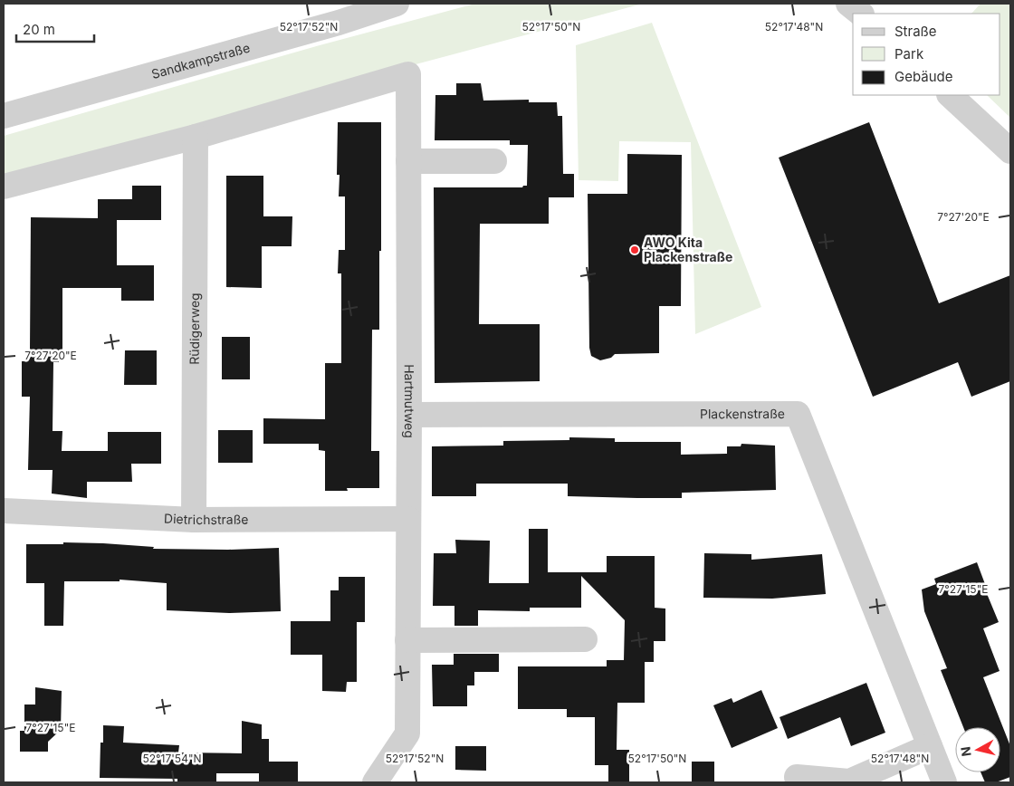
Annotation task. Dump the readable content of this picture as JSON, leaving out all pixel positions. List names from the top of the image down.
{
  "streets": {
    "street": [
      "Sandkampstraße",
      "Rüdigerweg",
      "Hartmutweg",
      "Plackenstraße",
      "Dietrichstraße"
    ]
  },
  "crossings": [
    ["Rüdigerweg", "Hartmutweg"],
    ["Rüdigerweg", "Dietrichstraße"],
    ["Hartmutweg", "Plackenstraße"],
    ["Hartmutweg", "Dietrichstraße"]
  ],
  "places": ["AWO Kita Plackenstraße"],
  "legend": ["Straße", "Park", "Gebäude"],
  "scale_bar": "20 m",
  "north": "left",
  "coordinates": [
    "52°17'52\"N",
    "52°17'50\"N",
    "52°17'48\"N",
    "7°27'20\"E",
    "7°27'15\"E",
    "52°17'54\"N"
  ]
}
